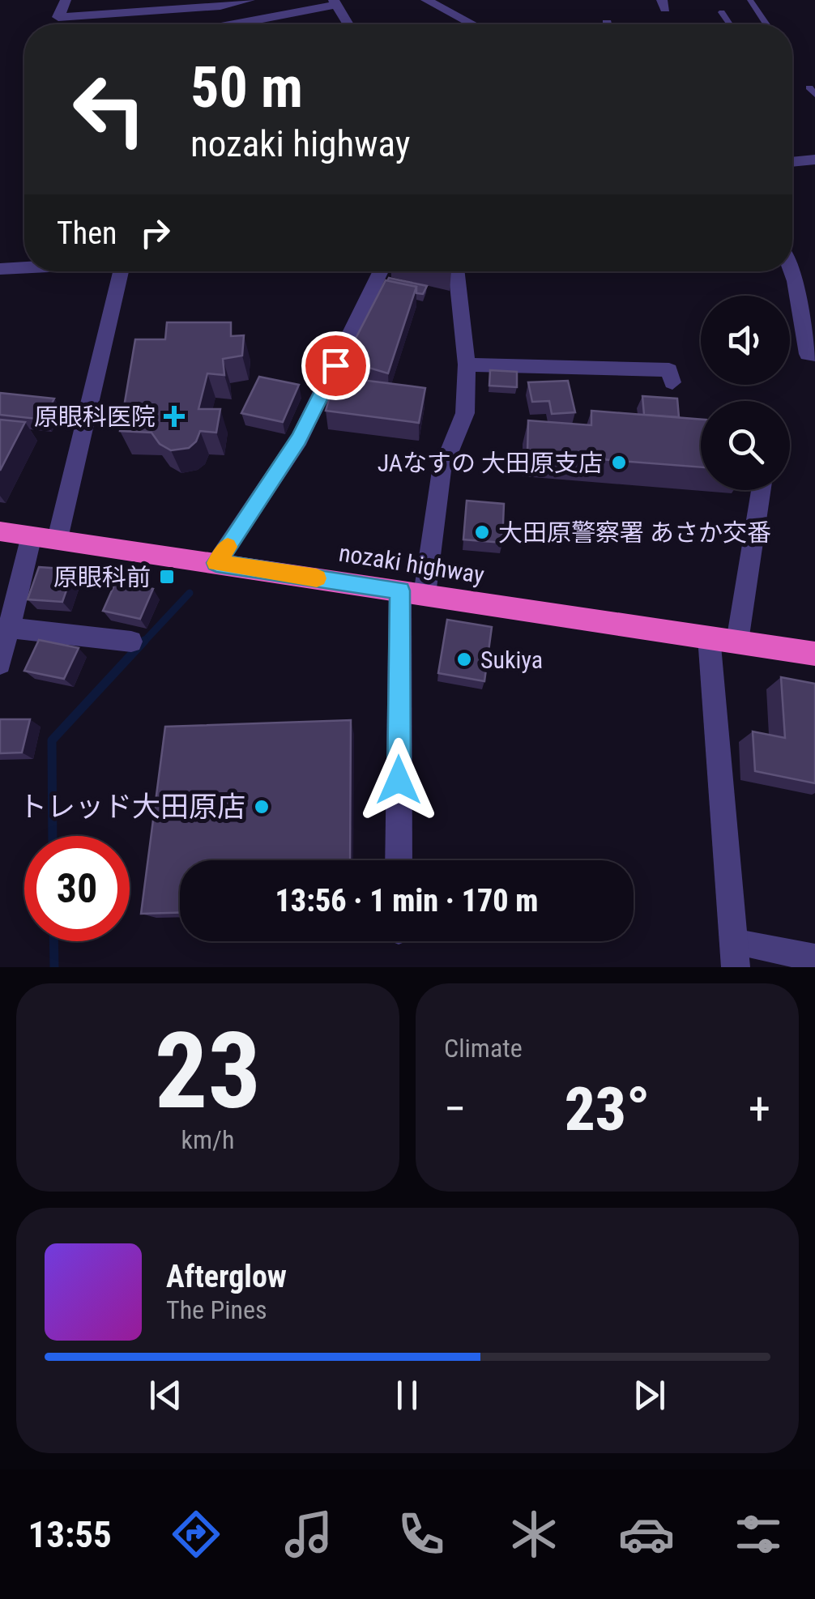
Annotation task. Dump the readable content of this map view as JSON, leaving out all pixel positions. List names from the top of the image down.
{
  "streets": {
    "highway": ["nozaki highway"]
  },
  "places": {
    "health": ["原眼科医院"],
    "other": [
      "JAなすの 大田原支店",
      "大田原警察署 あさか交番",
      "Sukiya",
      "トレッド大田原店"
    ],
    "transit": ["原眼科前"]
  },
  "page": {
    "turn": ["50 m", "nozaki highway"],
    "then": "Then",
    "limit": "30",
    "trip": "13:56 · 1 min · 170 m",
    "tile": [
      ["23", "km/h"],
      "Climate"
    ],
    "heat": ["−", "23°", "+"],
    "song": ["Afterglow", "The Pines"],
    "tabs": "13:55"
  }
}
